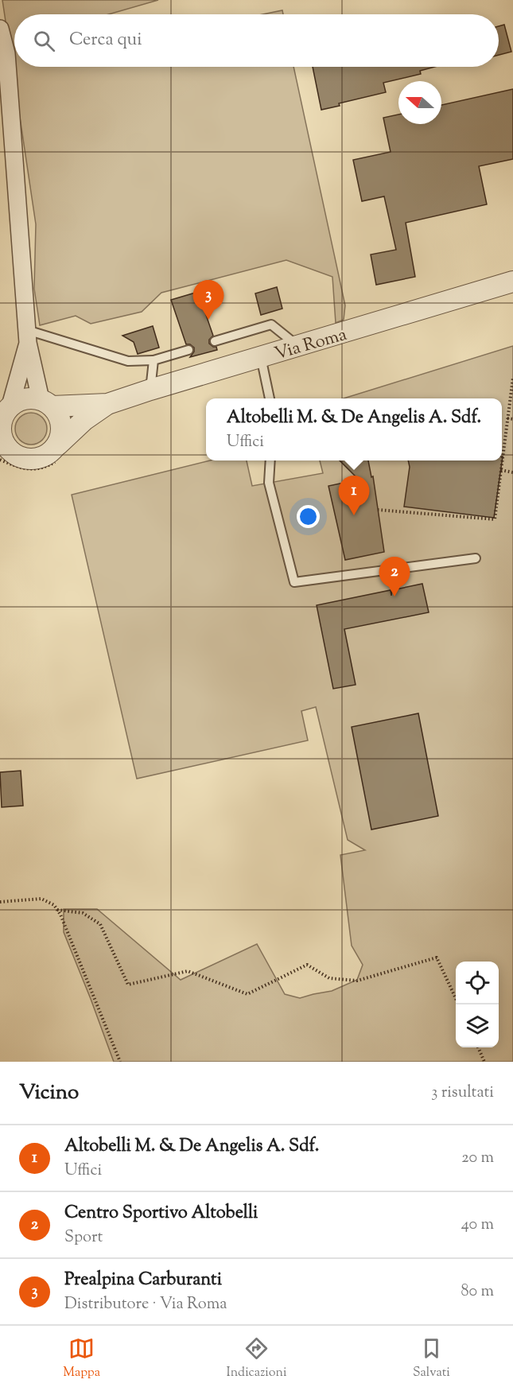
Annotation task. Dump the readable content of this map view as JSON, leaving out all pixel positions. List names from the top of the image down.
{
  "streets": {
    "street": ["Via Roma"]
  },
  "north": "left",
  "page": {
    "search": "Cerca qui",
    "pins": ["3", "1", "2"],
    "popup": ["Altobelli M. & De Angelis A. Sdf.", "Uffici"],
    "heading": ["Vicino", "3 risultati"],
    "list": [
      {
        "mark": "1",
        "name": "Altobelli M. & De Angelis A. Sdf.",
        "note": "Uffici",
        "value": "20 m"
      },
      {
        "mark": "2",
        "name": "Centro Sportivo Altobelli",
        "note": "Sport",
        "value": "40 m"
      },
      {
        "mark": "3",
        "name": "Prealpina Carburanti",
        "note": "Distributore · Via Roma",
        "value": "80 m"
      }
    ],
    "nav": ["Mappa", "Indicazioni", "Salvati"]
  }
}
